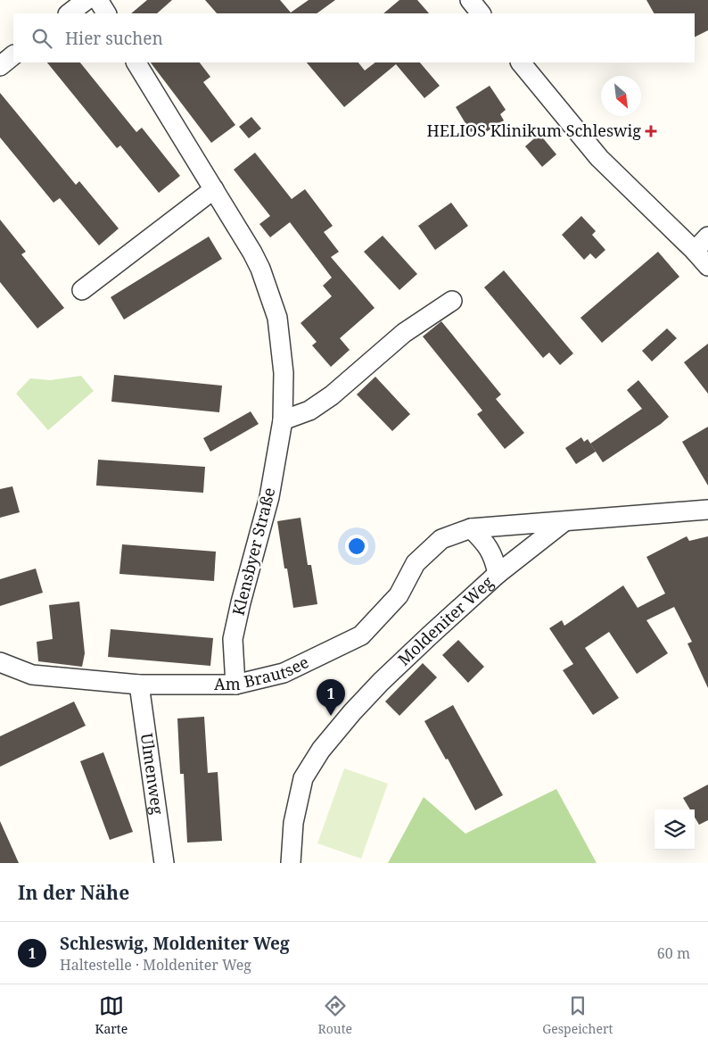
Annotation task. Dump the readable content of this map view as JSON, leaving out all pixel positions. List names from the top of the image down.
{
  "streets": {
    "street": [
      "Klensbyer Straße",
      "Moldeniter Weg",
      "Am Brautsee",
      "Ulmenweg"
    ]
  },
  "crossings": [
    ["Klensbyer Straße", "Am Brautsee"],
    ["Moldeniter Weg", "Am Brautsee"],
    ["Am Brautsee", "Ulmenweg"]
  ],
  "places": {
    "health": ["HELIOS Klinikum Schleswig"]
  },
  "north": "bottom right",
  "page": {
    "search": "Hier suchen",
    "pins": "1",
    "heading": "In der Nähe",
    "list": [
      {
        "mark": "1",
        "name": "Schleswig, Moldeniter Weg",
        "note": "Haltestelle · Moldeniter Weg",
        "value": "60 m"
      }
    ],
    "nav": ["Karte", "Route", "Gespeichert"]
  }
}
